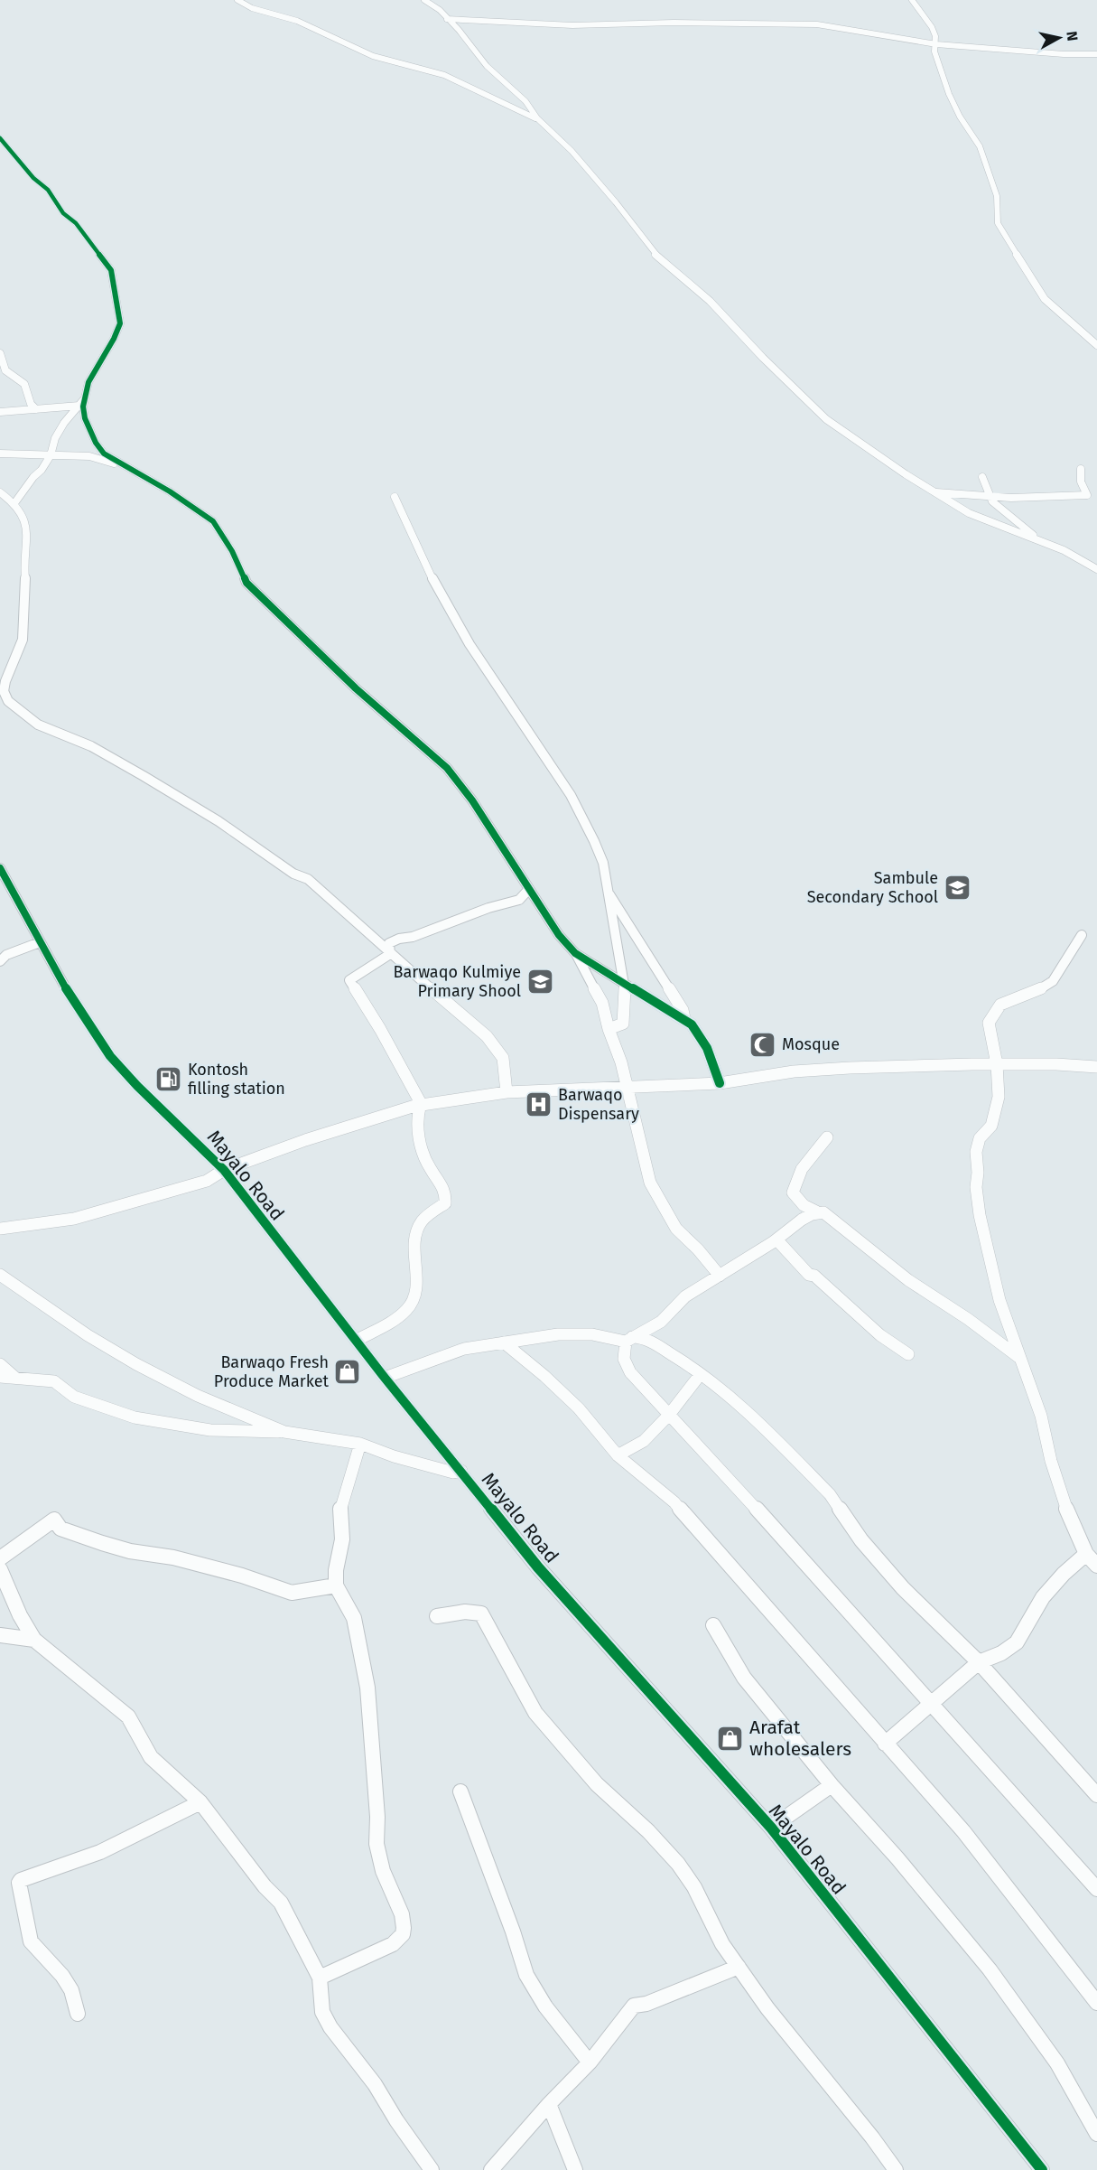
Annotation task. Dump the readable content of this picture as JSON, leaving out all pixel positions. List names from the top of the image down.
{
  "streets": {
    "street": ["Mayalo Road"]
  },
  "places": {
    "school or university": ["Sambule Secondary School", "Barwaqo Kulmiye Primary Shool"],
    "mosque": ["Mosque"],
    "fuel station": ["Kontosh filling station"],
    "hospital": ["Barwaqo Dispensary"],
    "shop": ["Barwaqo Fresh Produce Market", "Arafat wholesalers"]
  },
  "north": "right"
}
